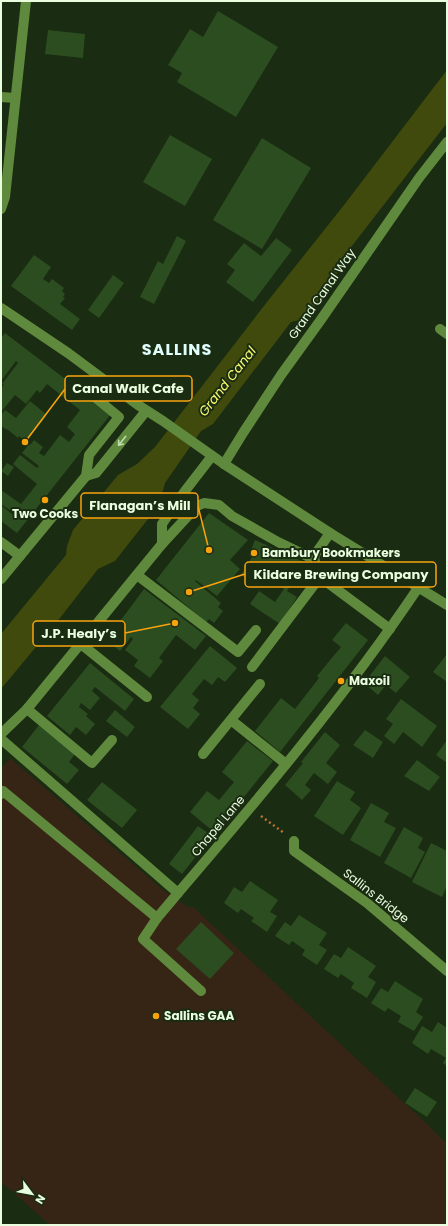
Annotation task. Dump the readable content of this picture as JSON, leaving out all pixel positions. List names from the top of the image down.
{
  "streets": {
    "street": ["Grand Canal Way", "Chapel Lane", "Sallins Bridge"]
  },
  "districts": ["SALLINS"],
  "water": ["Grand Canal"],
  "places": [
    "Canal Walk Cafe",
    "Two Cooks",
    "Flanagan’s Mill",
    "Bambury Bookmakers",
    "Kildare Brewing Company",
    "J.P. Healy’s",
    "Maxoil",
    "Sallins GAA"
  ],
  "north": "bottom right"
}
